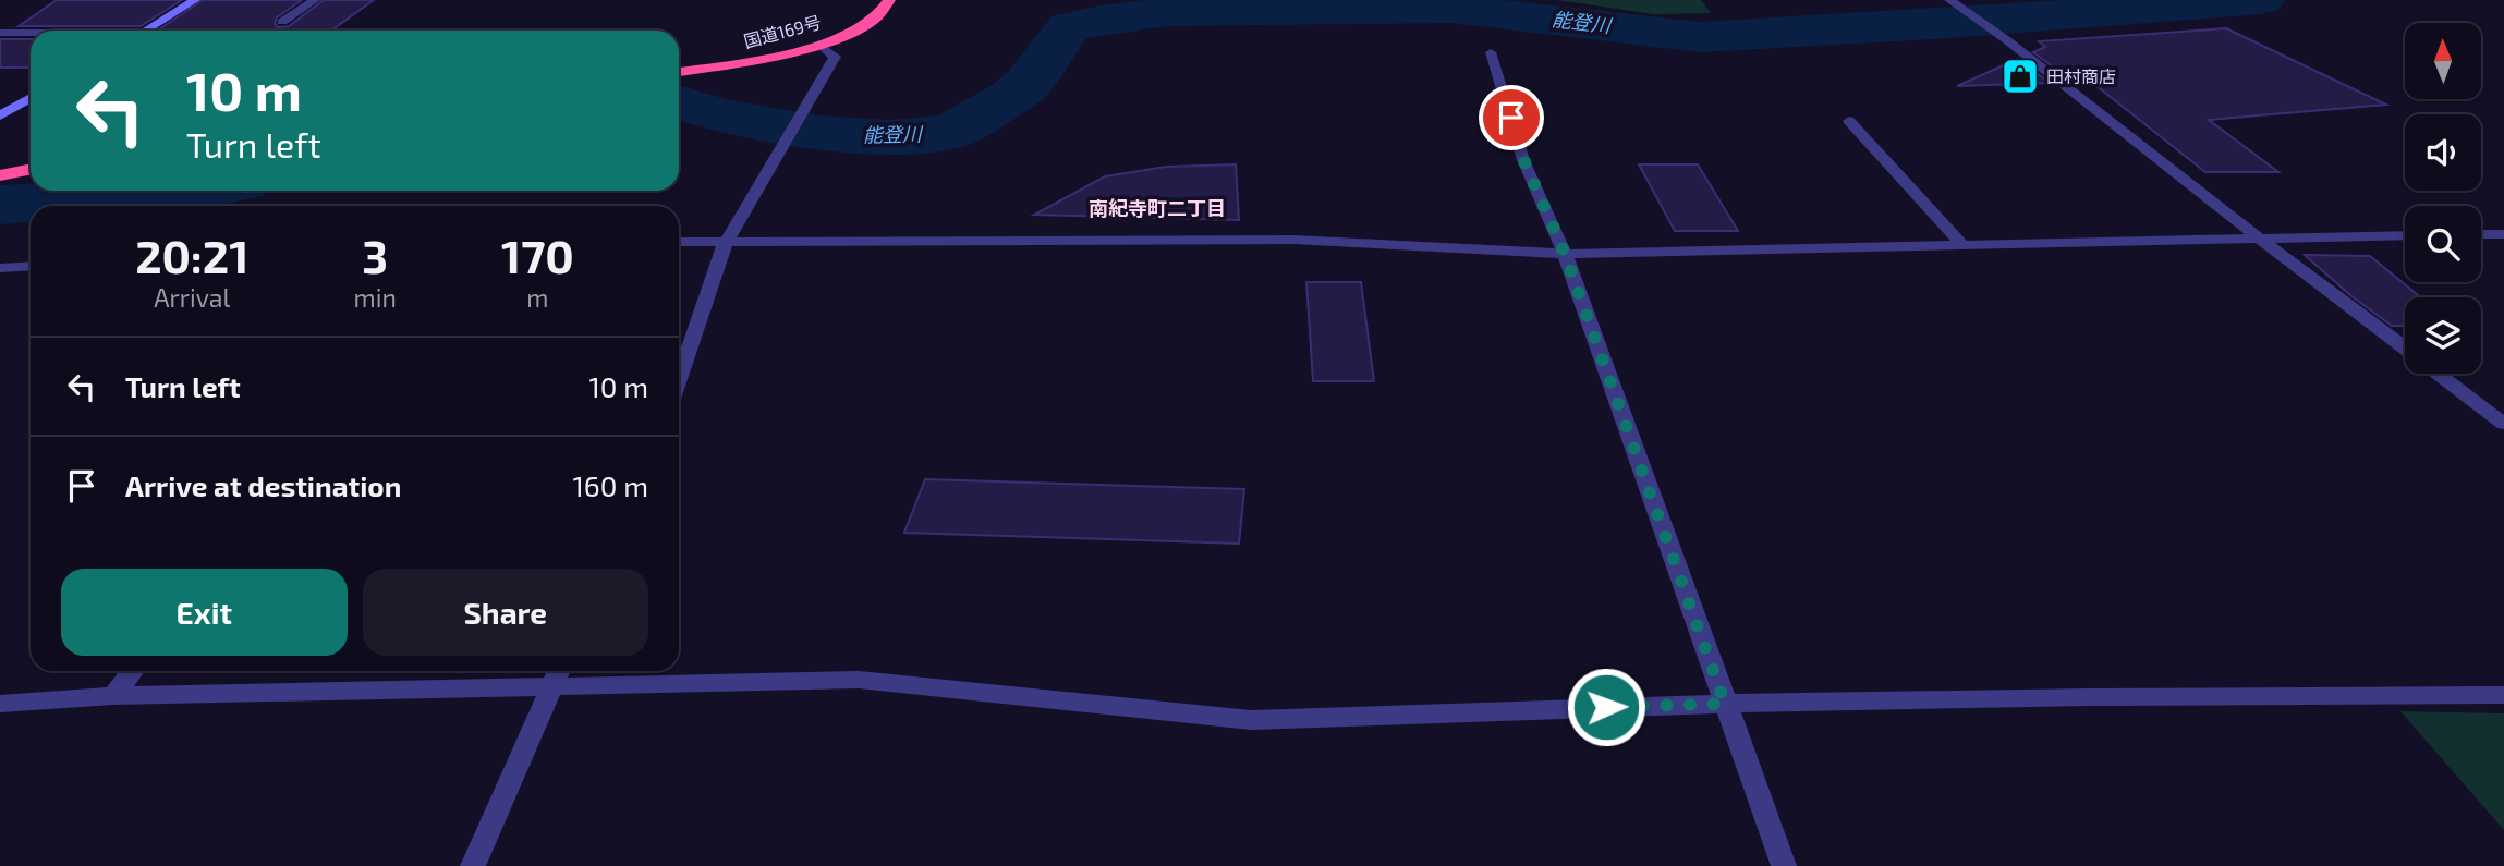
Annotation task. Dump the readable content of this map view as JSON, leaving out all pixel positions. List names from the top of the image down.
{
  "streets": {
    "highway": ["国道169号"]
  },
  "districts": ["南紀寺町二丁目"],
  "water": ["能登川"],
  "places": {
    "shop": ["田村商店"]
  },
  "north": "top",
  "page": {
    "turn": ["10 m", "Turn left"],
    "eta": [
      "20:21",
      "Arrival",
      "3",
      "min",
      "170",
      "m"
    ],
    "list": [
      {
        "name": "Turn left",
        "value": "10 m"
      },
      {
        "name": "Arrive at destination",
        "value": "160 m"
      }
    ],
    "buttons": ["Exit", "Share"]
  }
}
